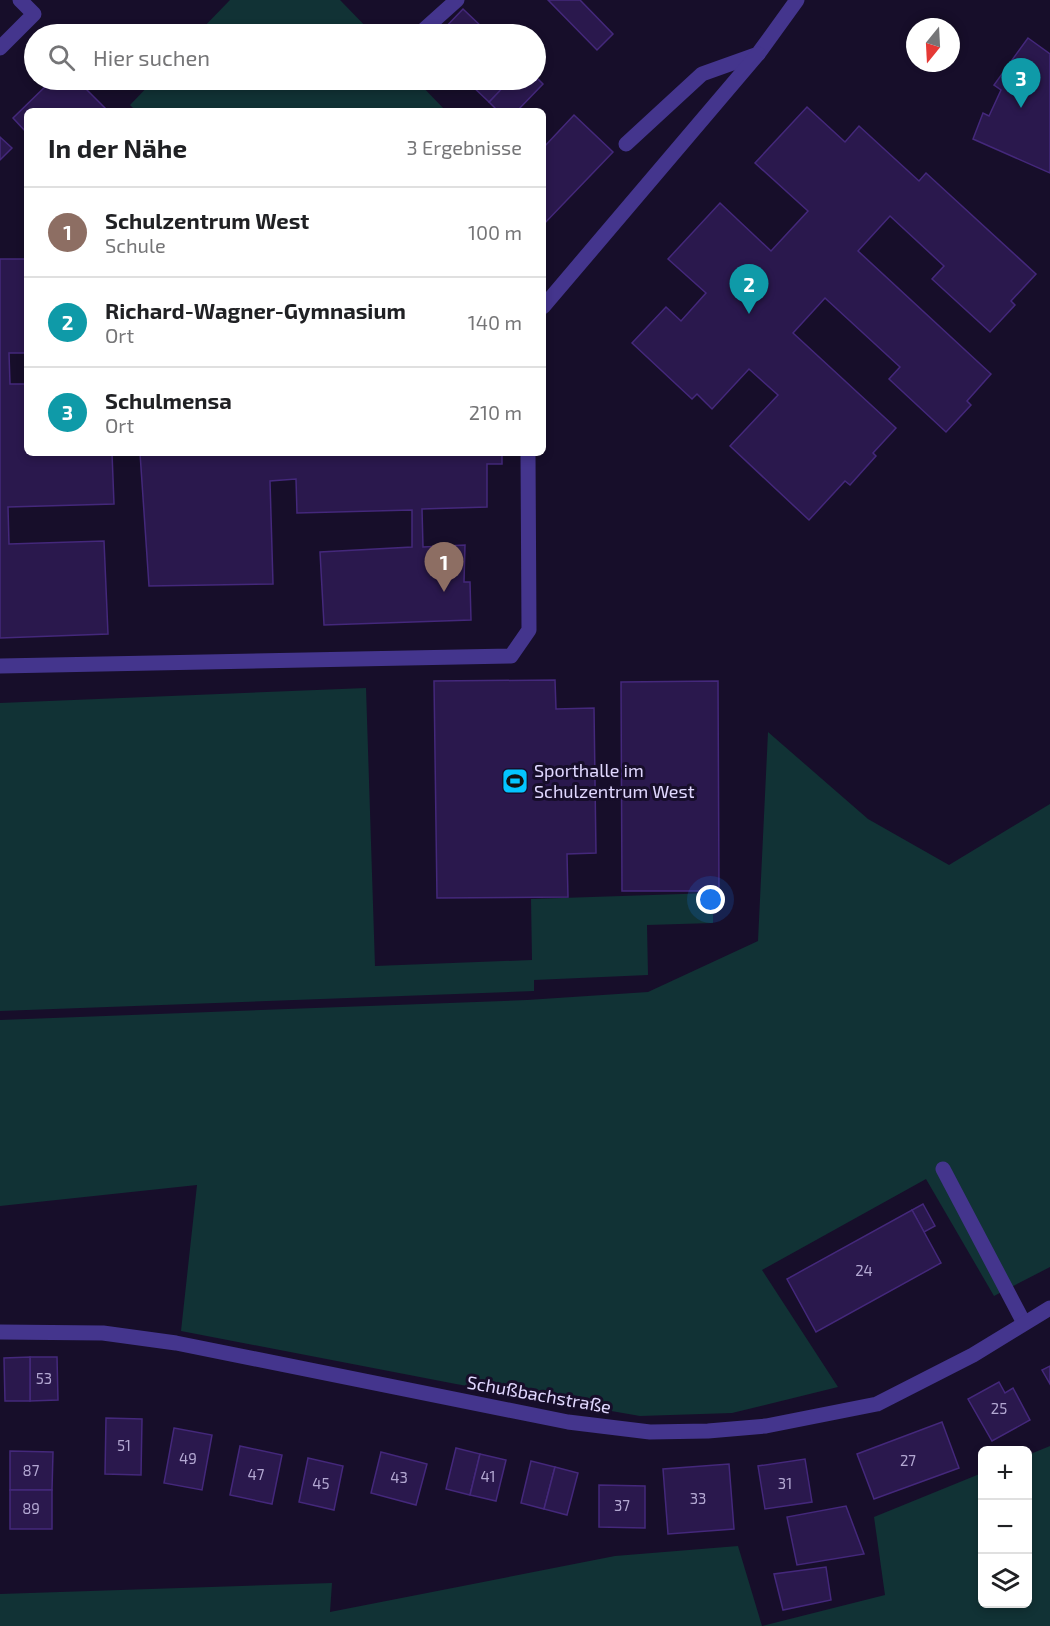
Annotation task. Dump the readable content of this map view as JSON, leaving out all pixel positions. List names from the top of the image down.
{
  "streets": {
    "street": ["Schußbachstraße"]
  },
  "places": {
    "sports": ["Sporthalle im Schulzentrum West"]
  },
  "house_numbers": [
    "24",
    "53",
    "25",
    "51",
    "49",
    "27",
    "87",
    "47",
    "41",
    "43",
    "45",
    "31",
    "33",
    "37",
    "89"
  ],
  "north": "bottom",
  "page": {
    "search": "Hier suchen",
    "pins": ["3", "2", "1"],
    "heading": ["In der Nähe", "3 Ergebnisse"],
    "list": [
      {
        "mark": "1",
        "name": "Schulzentrum West",
        "note": "Schule",
        "value": "100 m"
      },
      {
        "mark": "2",
        "name": "Richard-Wagner-Gymnasium",
        "note": "Ort",
        "value": "140 m"
      },
      {
        "mark": "3",
        "name": "Schulmensa",
        "note": "Ort",
        "value": "210 m"
      }
    ],
    "map_buttons": ["+", "−"]
  }
}
